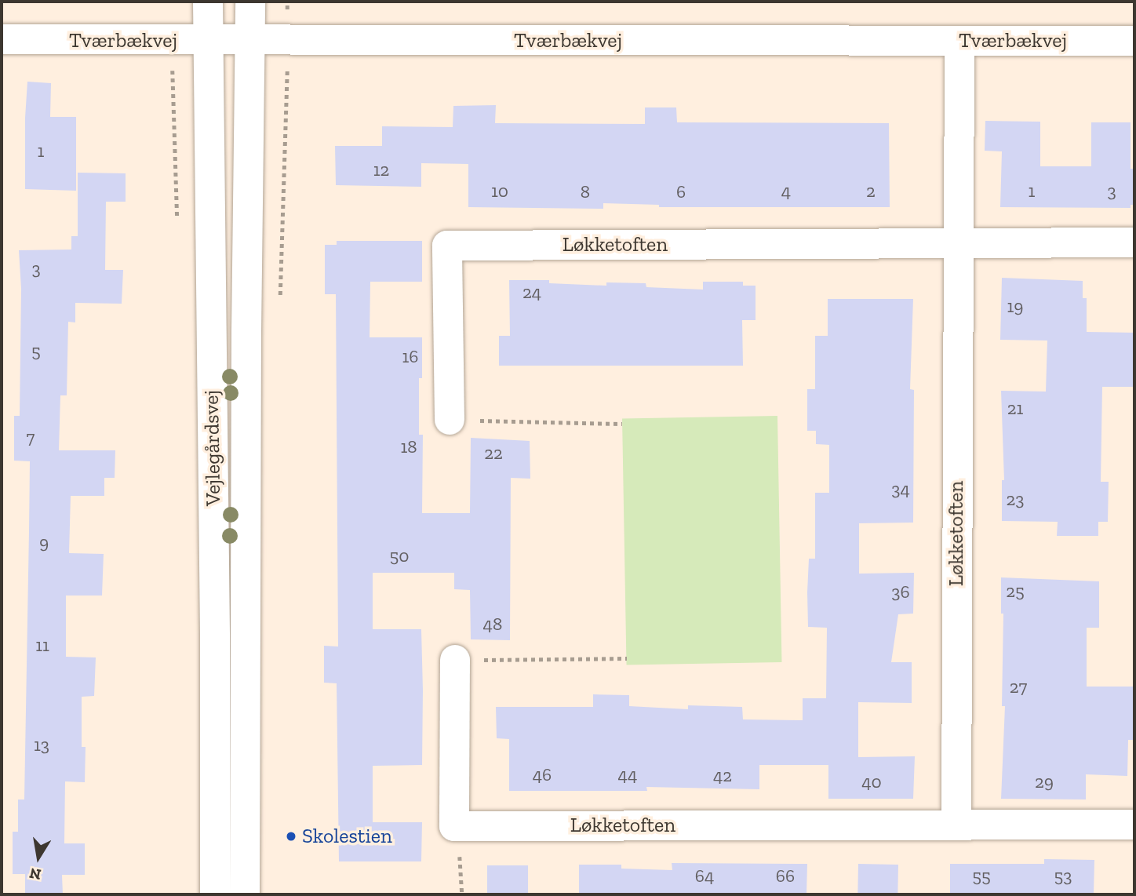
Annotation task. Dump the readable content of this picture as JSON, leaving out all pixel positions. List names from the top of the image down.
{
  "streets": {
    "street": ["Tværbækvej", "Løkketoften", "Vejlegårdsvej"]
  },
  "crossings": [
    ["Tværbækvej", "Løkketoften"],
    ["Tværbækvej", "Vejlegårdsvej"]
  ],
  "places": ["Skolestien"],
  "house_numbers": [
    "1",
    "12",
    "10",
    "4",
    "2",
    "1",
    "3",
    "8",
    "6",
    "3",
    "24",
    "19",
    "5",
    "16",
    "21",
    "7",
    "18",
    "22",
    "34",
    "23",
    "9",
    "50",
    "25",
    "36",
    "48",
    "11",
    "27",
    "13",
    "46",
    "44",
    "42",
    "40",
    "29",
    "64",
    "66",
    "55",
    "53"
  ],
  "north": "bottom"
}
